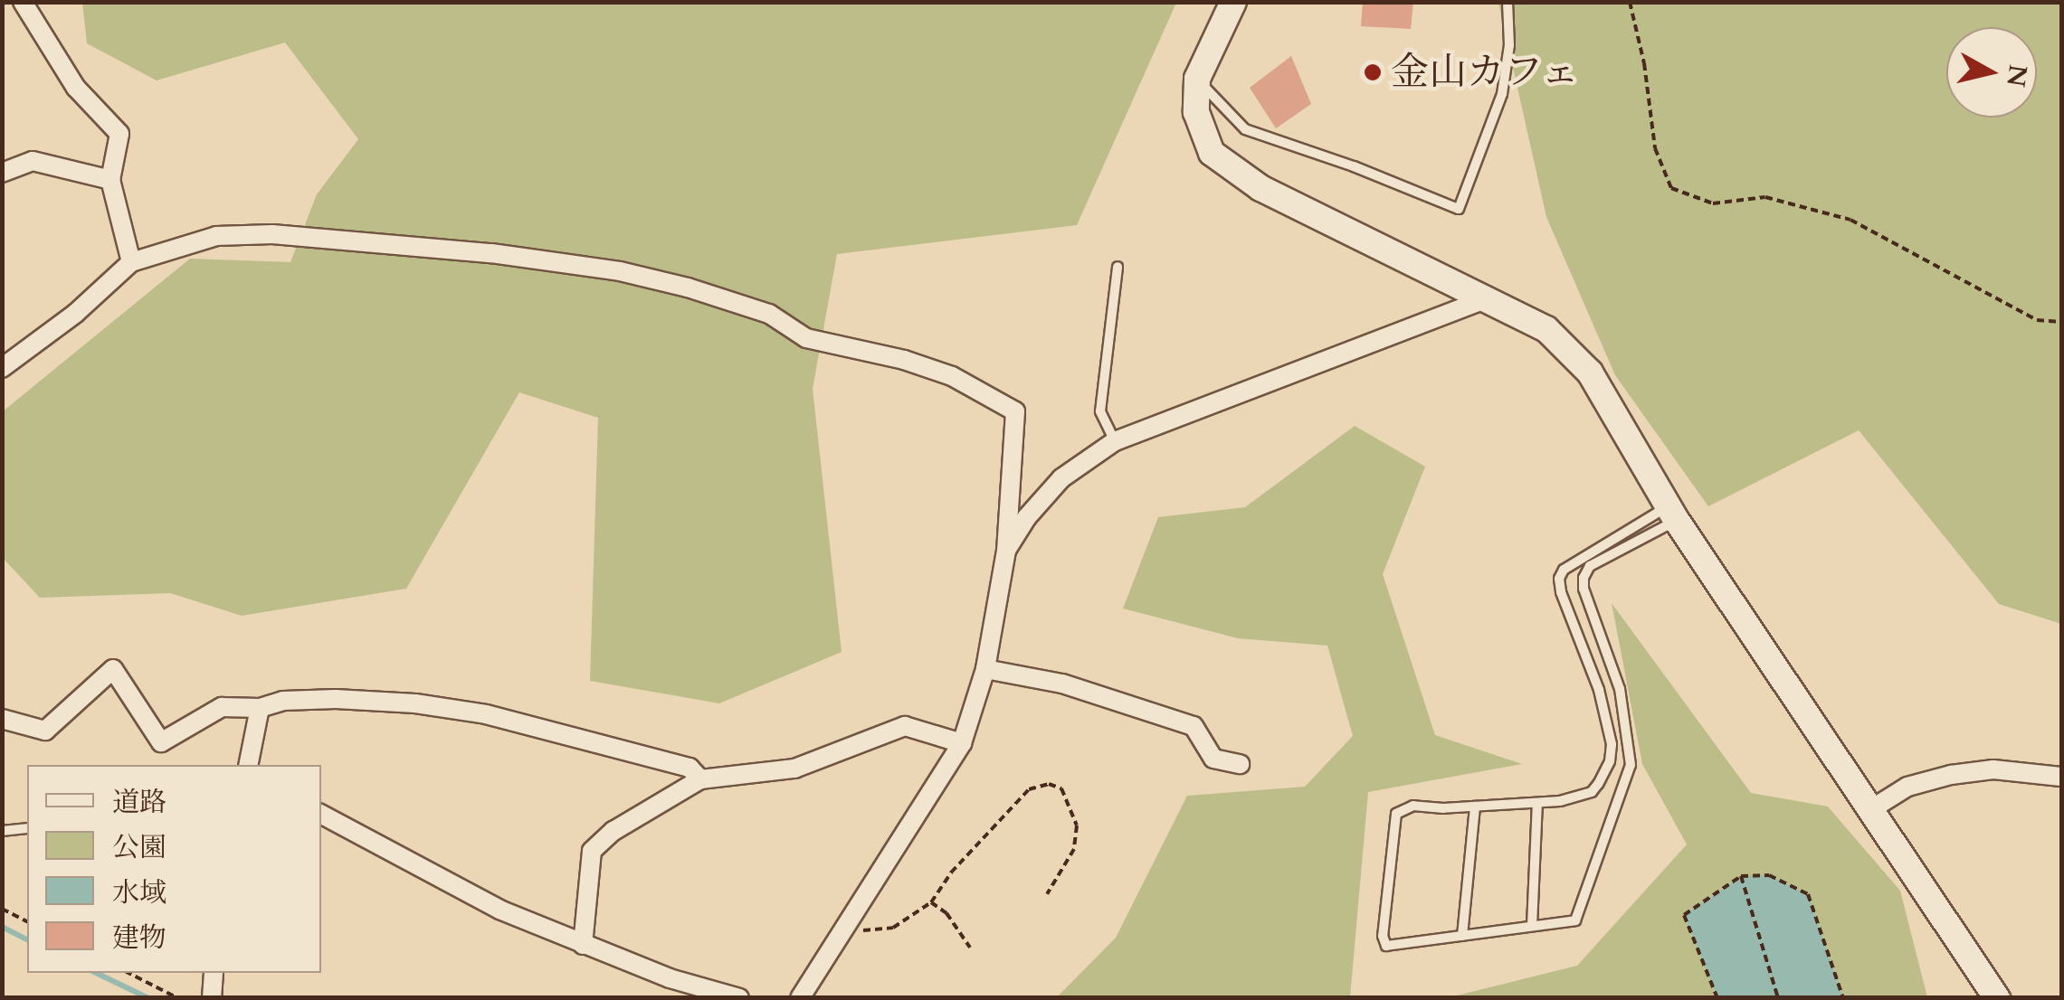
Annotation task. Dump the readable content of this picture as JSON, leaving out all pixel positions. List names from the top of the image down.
{
  "places": ["金山カフェ"],
  "legend": [
    "道路",
    "公園",
    "水域",
    "建物"
  ],
  "north": "right"
}
